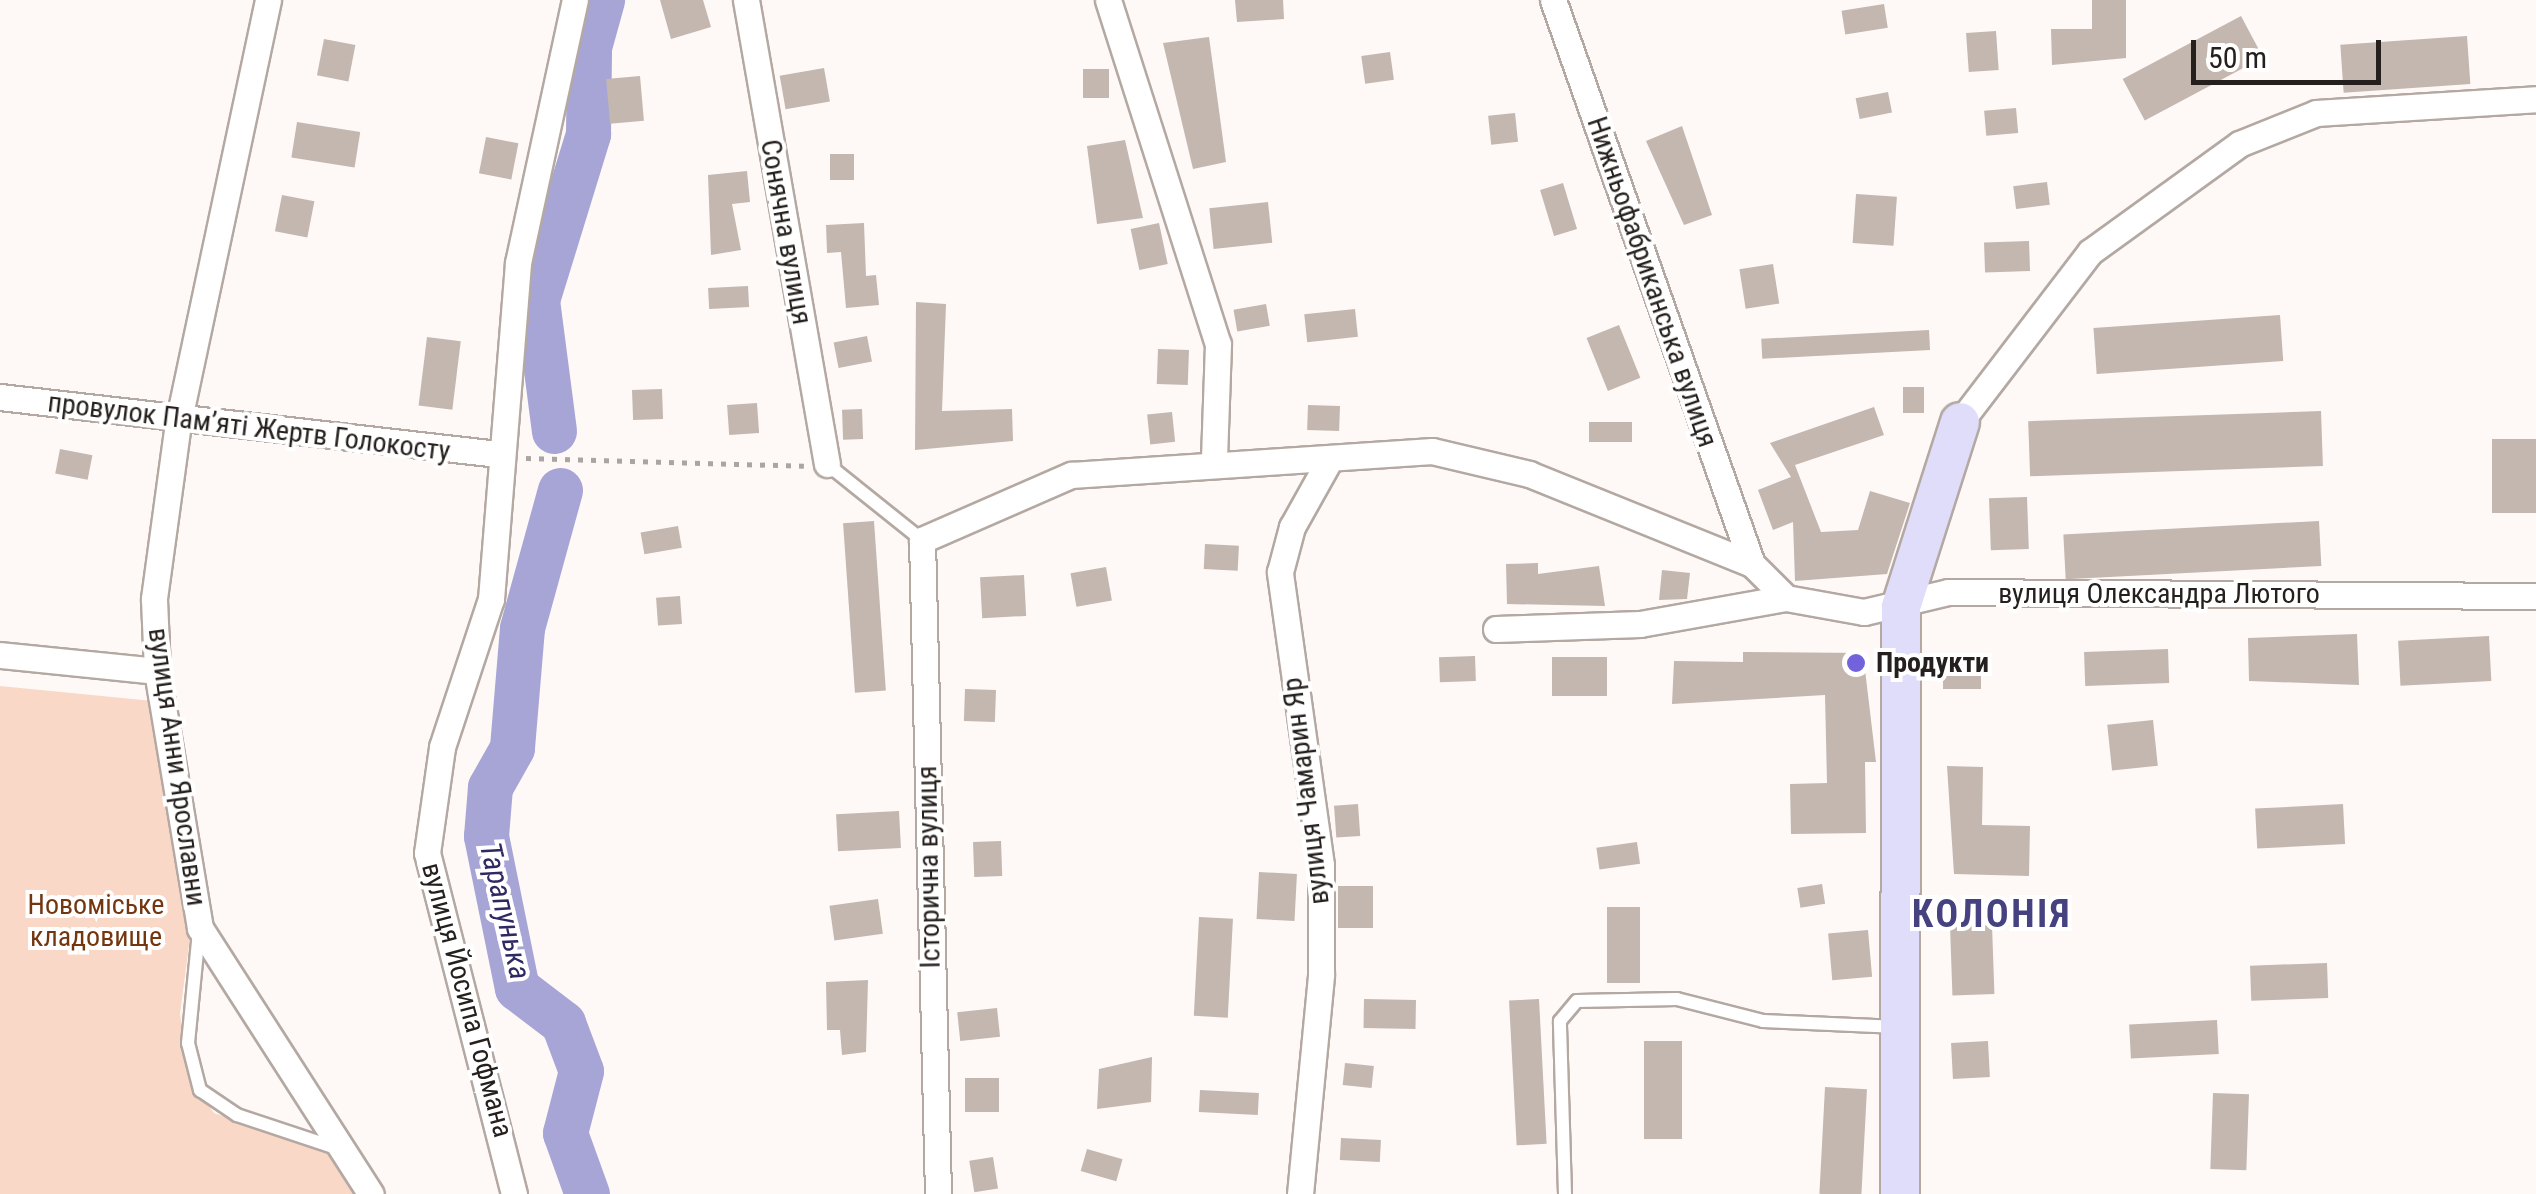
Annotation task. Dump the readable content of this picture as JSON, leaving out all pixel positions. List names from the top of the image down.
{
  "streets": {
    "street": [
      "Сонячна вулиця",
      "Нижньофабриканська вулиця",
      "провулок Памʼяті Жертв Голокосту",
      "вулиця Олександра Лютого",
      "вулиця Анни Ярославни",
      "вулиця Чамарин Яр",
      "Історична вулиця",
      "вулиця Йосипа Гофмана"
    ]
  },
  "crossings": [
    ["провулок Памʼяті Жертв Голокосту", "вулиця Анни Ярославни"],
    ["провулок Памʼяті Жертв Голокосту", "вулиця Йосипа Гофмана"]
  ],
  "districts": ["КОЛОНІЯ"],
  "water": ["Тарапунька"],
  "parks": ["Новоміське кладовище"],
  "places": ["Продукти"],
  "scale_bar": "50 m"
}
